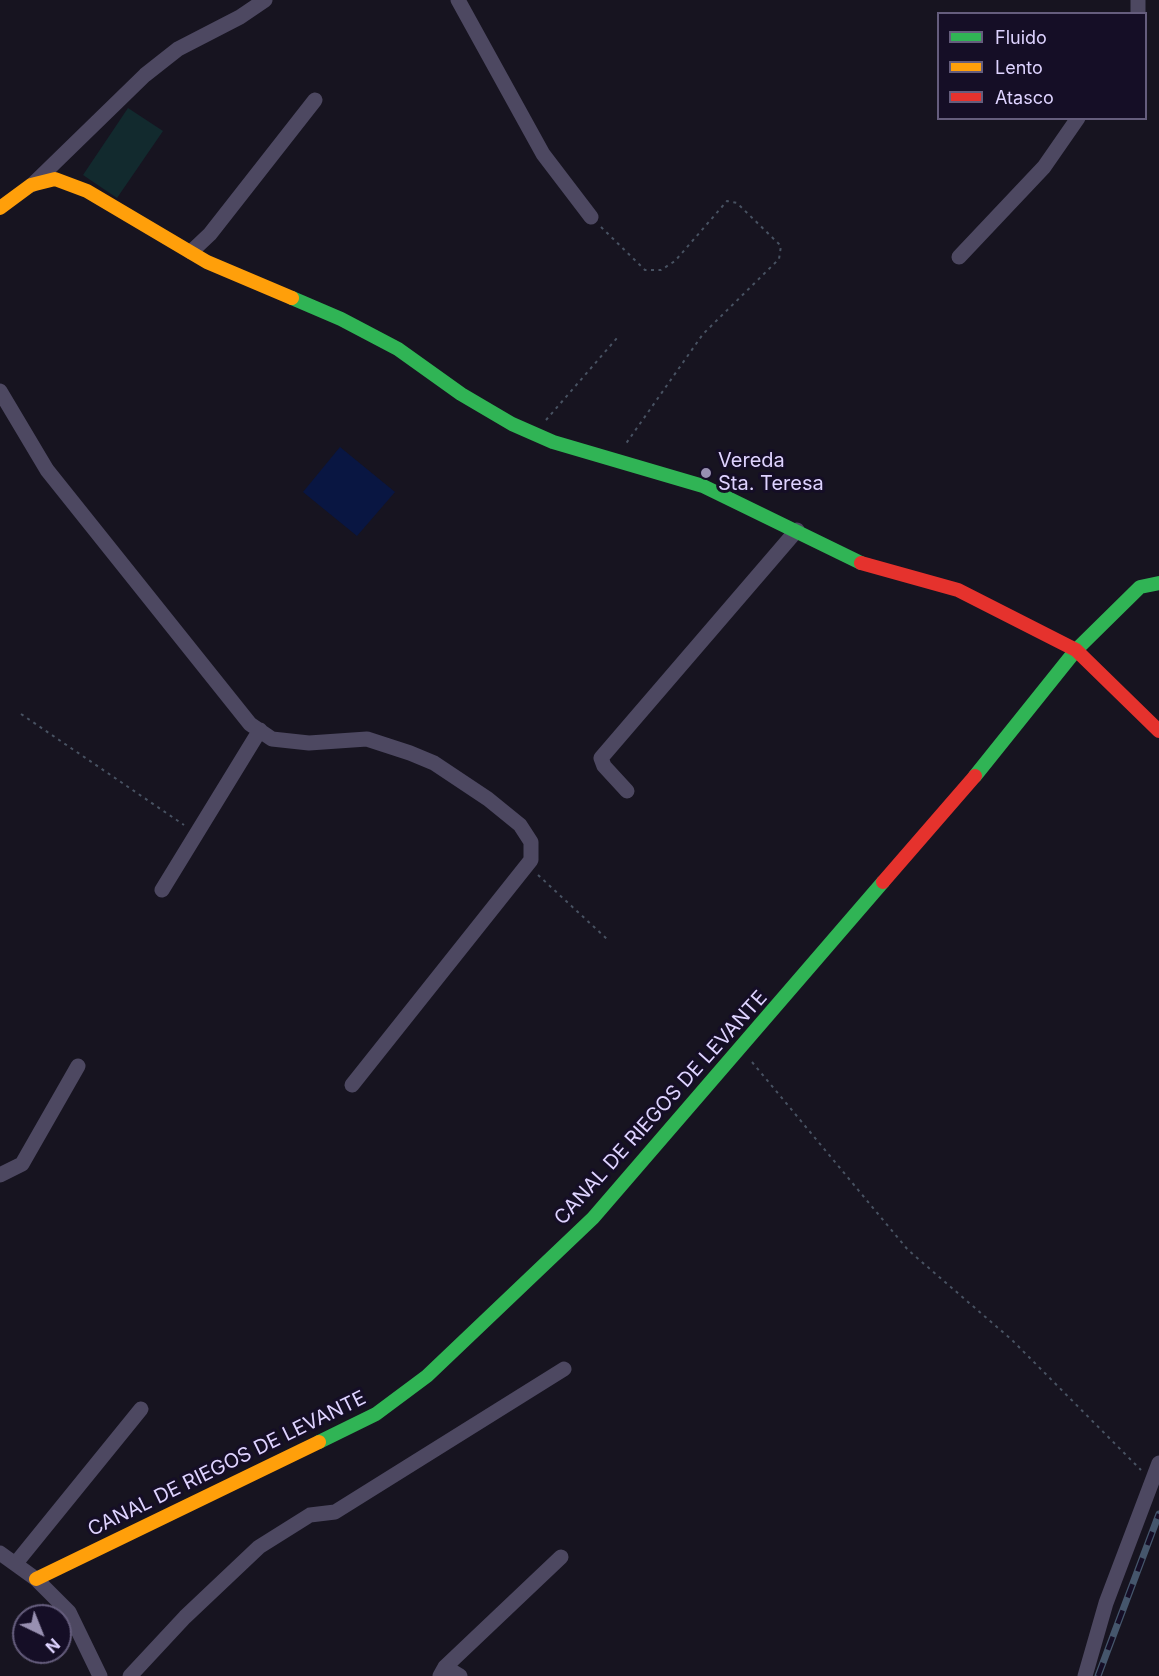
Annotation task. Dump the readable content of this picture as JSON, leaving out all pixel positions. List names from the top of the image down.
{
  "streets": {
    "street": ["CANAL DE RIEGOS DE LEVANTE"]
  },
  "places": ["Vereda Sta. Teresa"],
  "legend": ["Fluido", "Lento", "Atasco"],
  "north": "bottom right"
}
